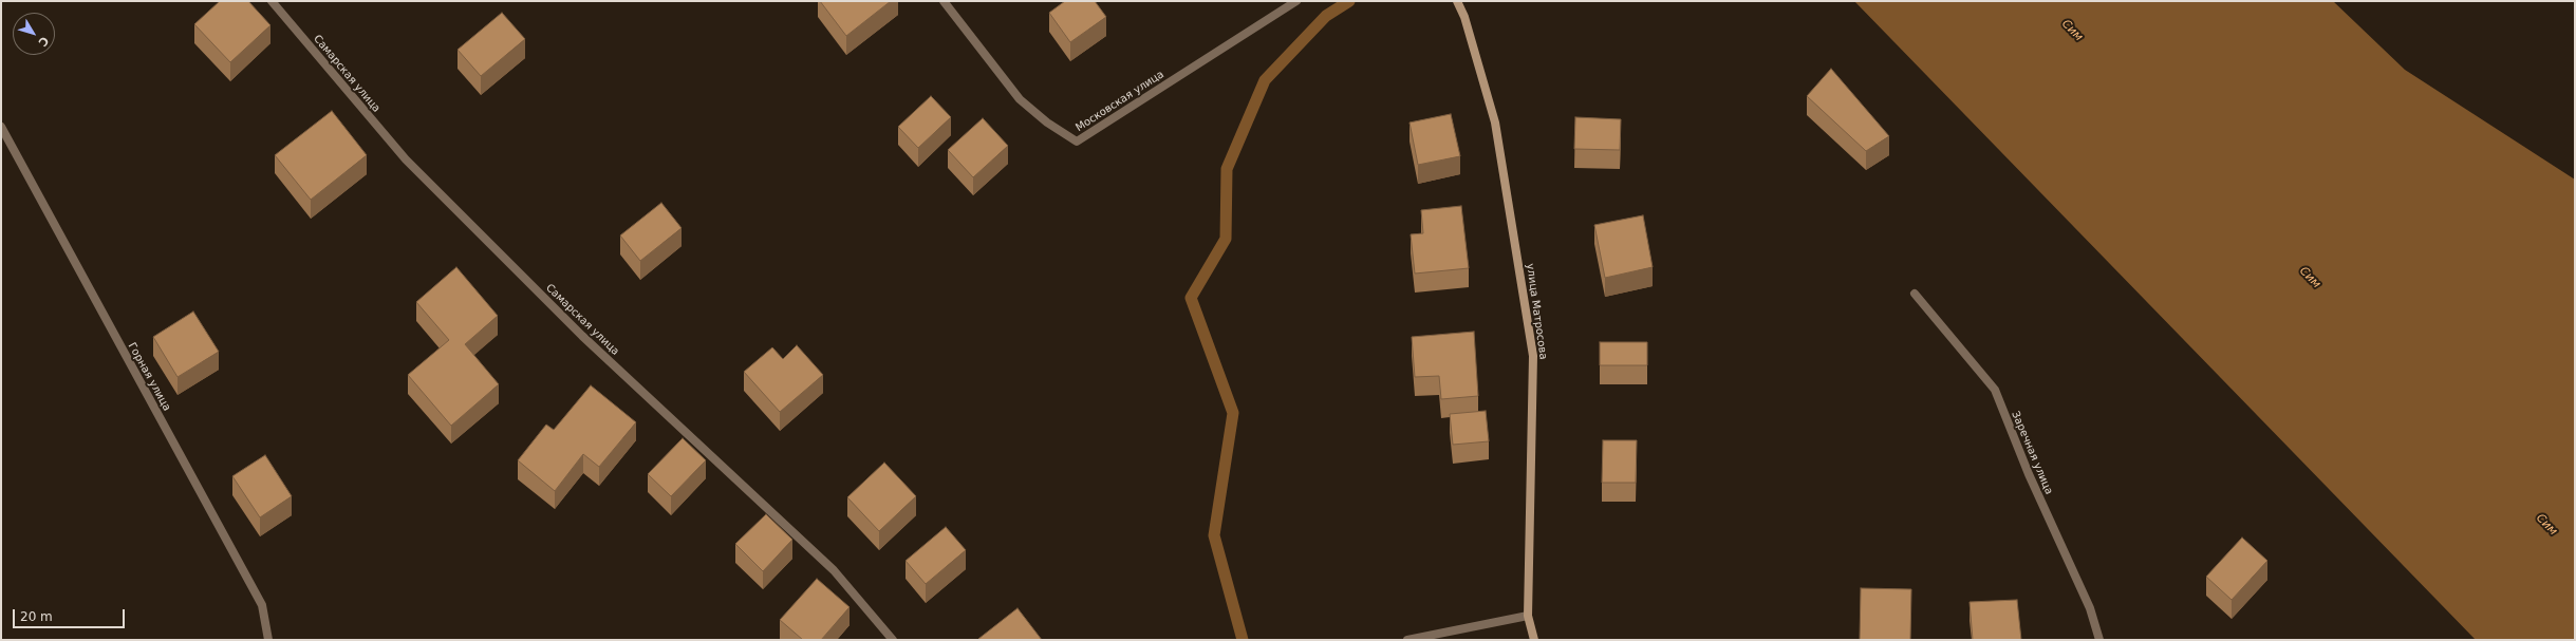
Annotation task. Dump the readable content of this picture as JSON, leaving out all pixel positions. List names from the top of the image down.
{
  "streets": {
    "main road": ["улица Матросова"],
    "street": [
      "Самарская улица",
      "Московская улица",
      "Горная улица",
      "Заречная улица"
    ]
  },
  "water": ["Сим"],
  "scale_bar": "20 m",
  "north": "bottom right"
}
